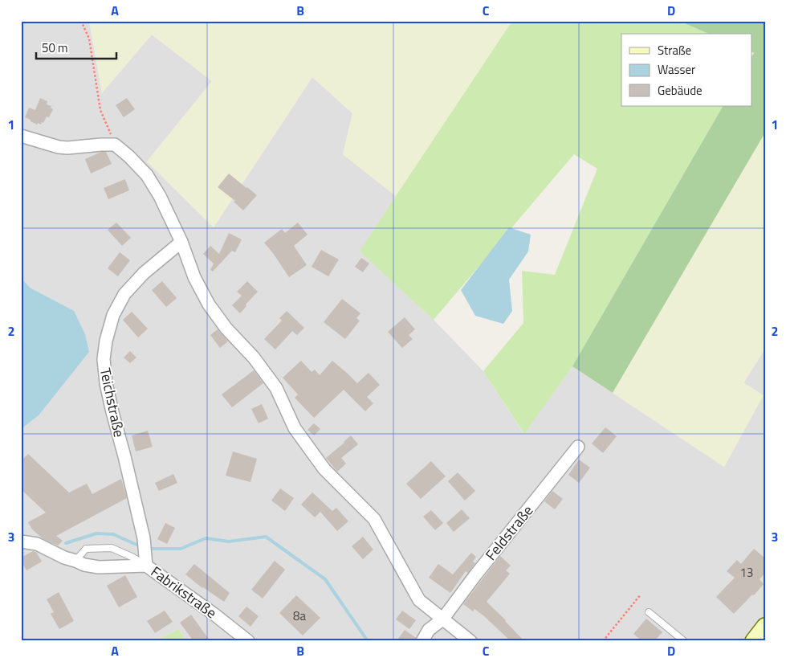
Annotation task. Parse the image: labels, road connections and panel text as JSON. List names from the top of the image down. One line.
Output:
{"streets":{"street":["Teichstraße","Feldstraße","Fabrikstraße"]},"crossings":[["Teichstraße","Fabrikstraße"]],"house_numbers":["13","8a"],"legend":["Straße","Wasser","Gebäude"],"scale_bar":"50 m","grid":{"columns":["A","B","C","D"],"rows":["1","2","3"]}}
